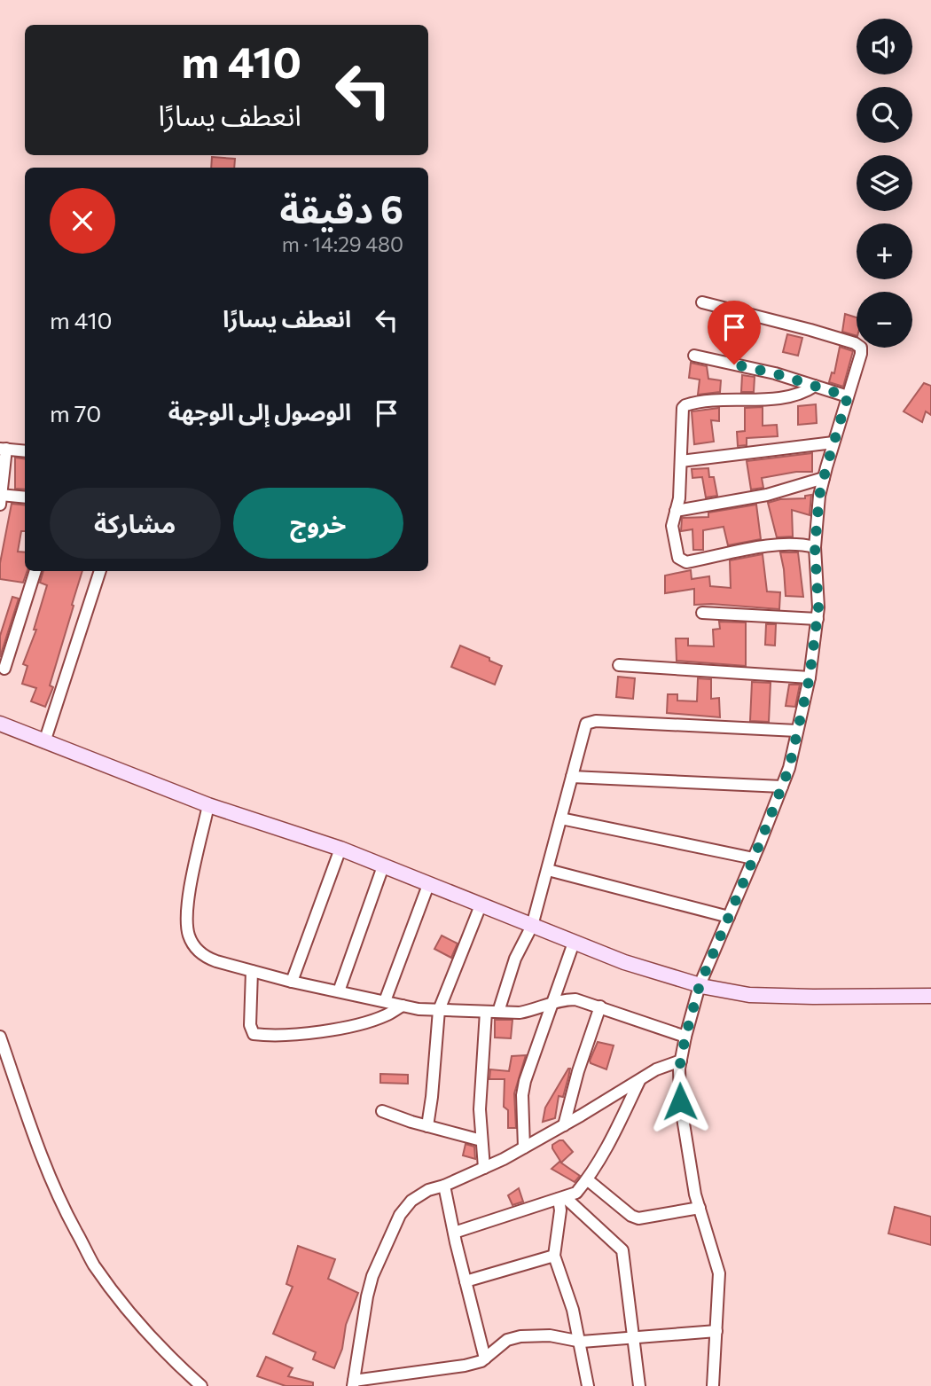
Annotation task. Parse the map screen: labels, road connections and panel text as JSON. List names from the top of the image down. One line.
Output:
{"page":{"map_buttons":["+","−"],"turn":["410 m","انعطف يسارًا"],"heading":["6 دقيقة","480 m · 14:29"],"list":[{"name":"انعطف يسارًا","value":"410 m"},{"name":"الوصول إلى الوجهة","value":"70 m"}],"buttons":["خروج","مشاركة"]}}
